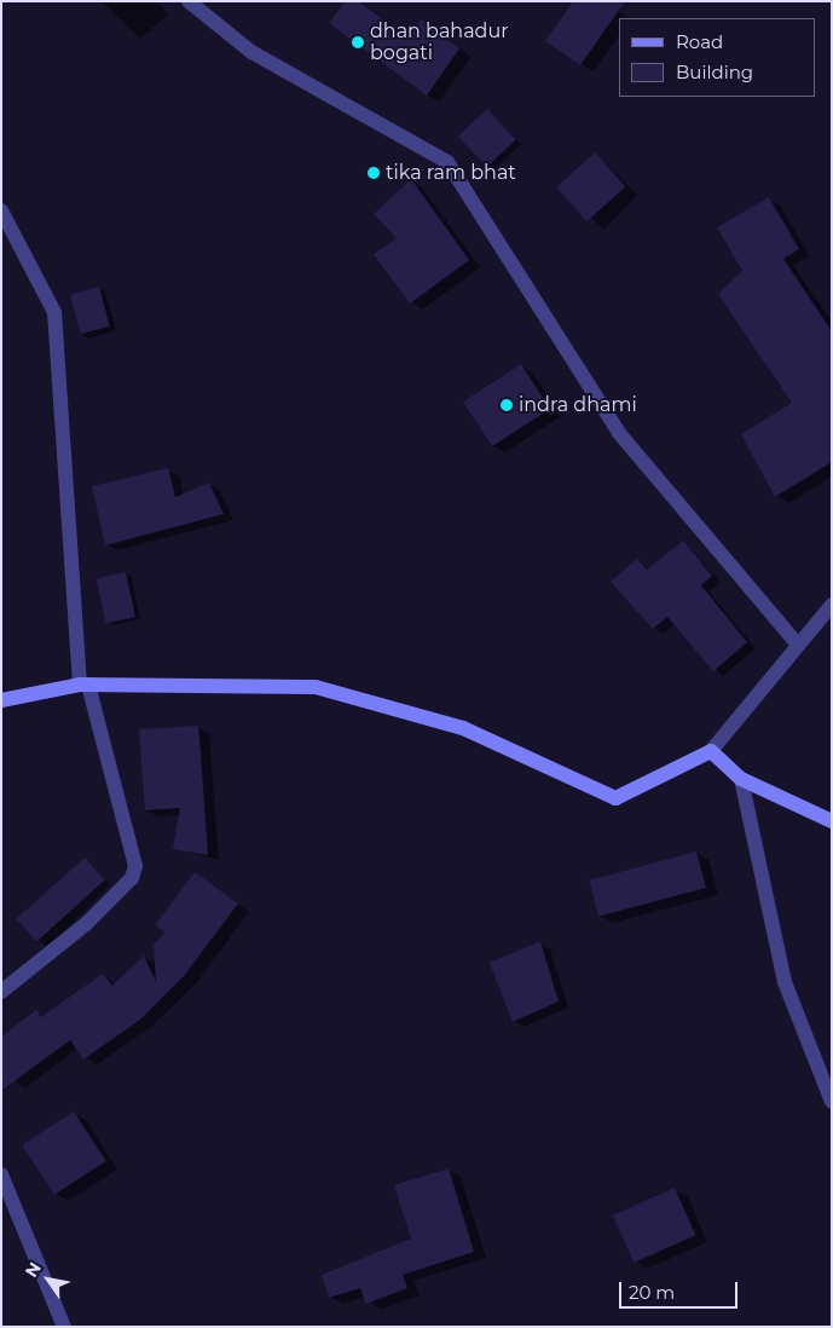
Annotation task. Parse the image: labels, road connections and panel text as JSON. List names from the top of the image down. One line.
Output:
{"places":["dhan bahadur bogati","tika ram bhat","indra dhami"],"legend":["Road","Building"],"scale_bar":"20 m","north":"top left"}
